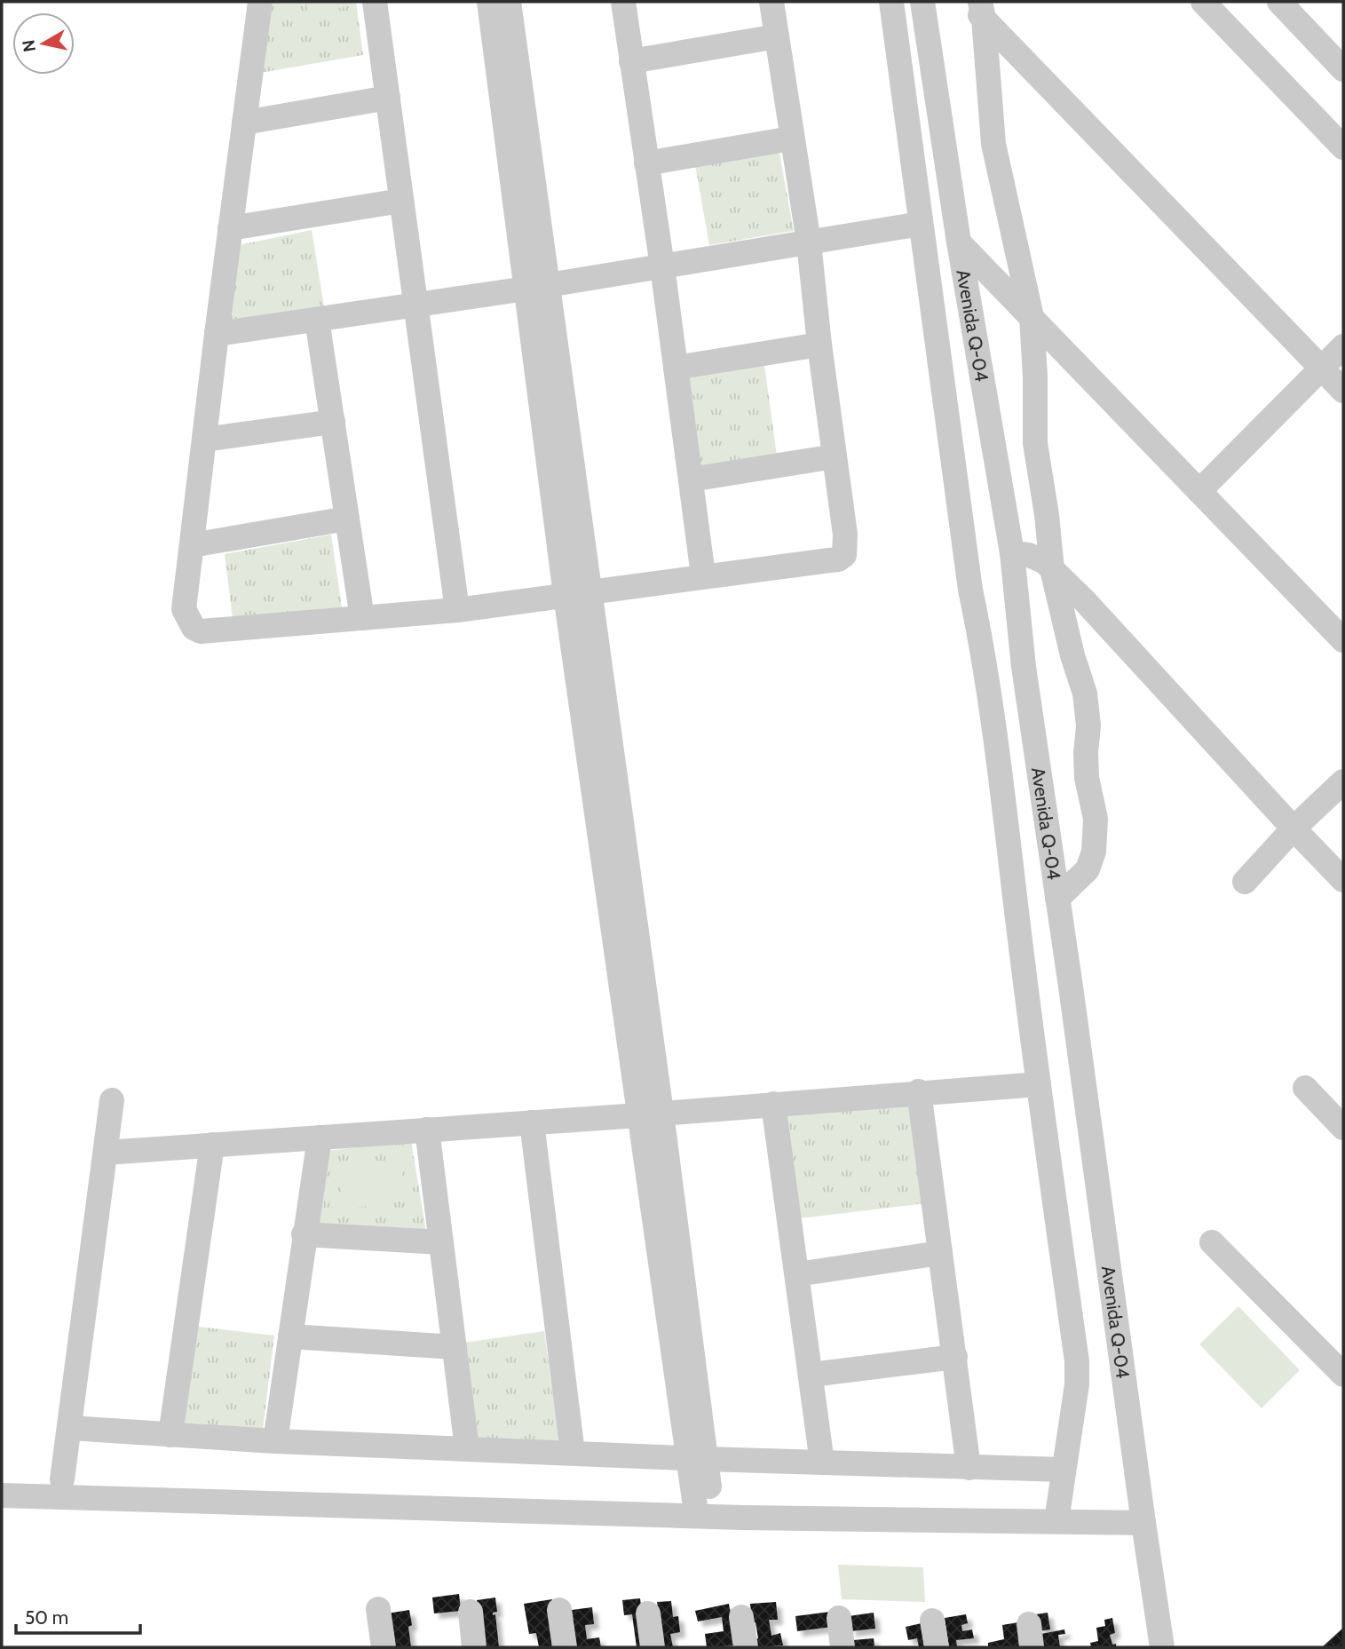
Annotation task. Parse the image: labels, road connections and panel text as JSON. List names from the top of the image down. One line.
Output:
{"streets":{"street":["Avenida Q-04"]},"scale_bar":"50 m","north":"left"}
